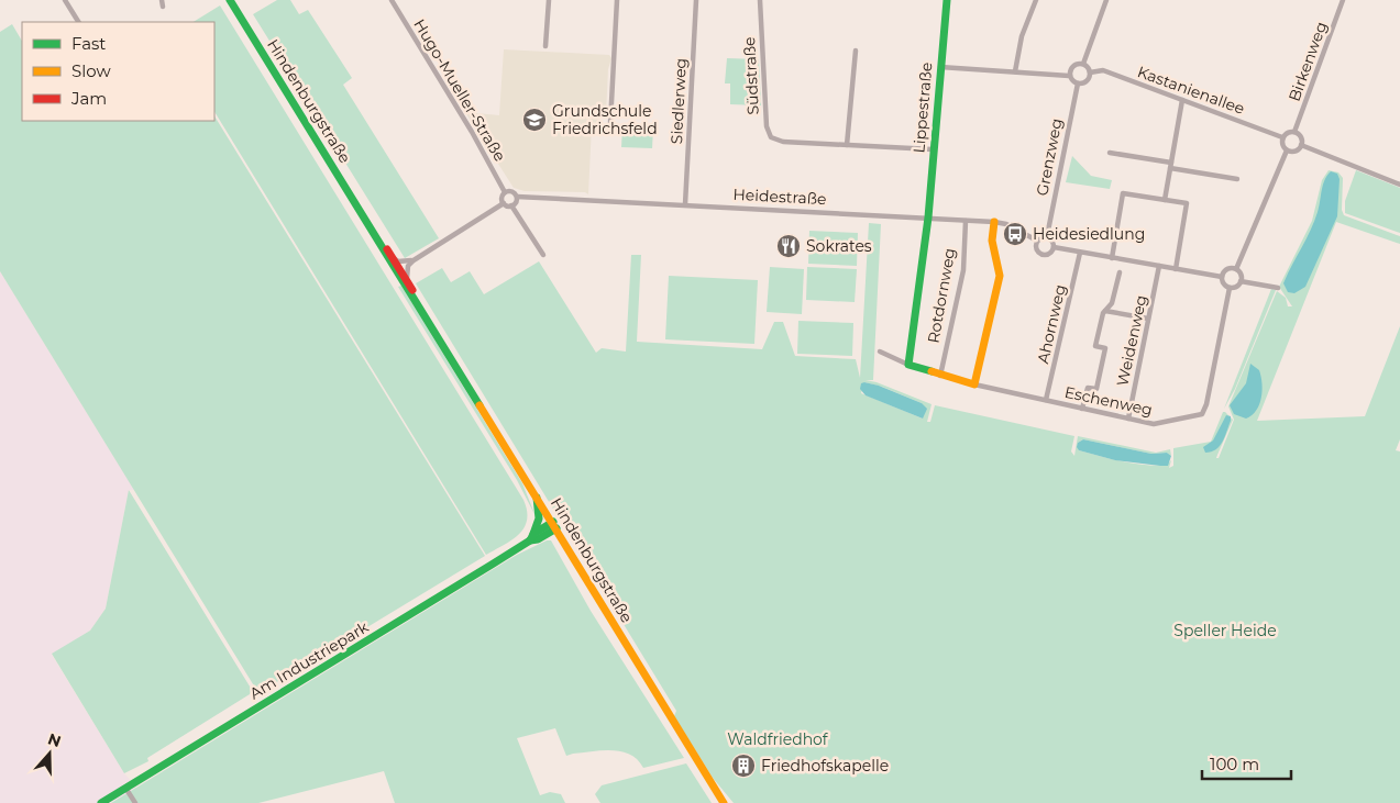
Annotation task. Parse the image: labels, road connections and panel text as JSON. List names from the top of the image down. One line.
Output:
{"streets":{"street":["Birkenweg","Südstraße","Hugo-Mueller-Straße","Kastanienallee","Hindenburgstraße","Siedlerweg","Lippestraße","Grenzweg","Heidestraße","Rotdornweg","Ahornweg","Weidenweg","Eschenweg","Am Industriepark"]},"crossings":[["Birkenweg","Kastanienallee"],["Südstraße","Lippestraße"],["Hugo-Mueller-Straße","Heidestraße"],["Kastanienallee","Grenzweg"],["Hindenburgstraße","Am Industriepark"],["Siedlerweg","Heidestraße"],["Lippestraße","Heidestraße"],["Lippestraße","Rotdornweg"],["Grenzweg","Heidestraße"],["Heidestraße","Rotdornweg"],["Heidestraße","Ahornweg"],["Heidestraße","Weidenweg"],["Heidestraße","Eschenweg"],["Ahornweg","Eschenweg"],["Weidenweg","Eschenweg"]],"parks":["Speller Heide","Waldfriedhof"],"places":{"school or university":["Grundschule Friedrichsfeld"],"bus stop":["Heidesiedlung"],"restaurant":["Sokrates"],"building":["Friedhofskapelle"]},"legend":["Fast","Slow","Jam"],"scale_bar":"100 m","north":"top"}
